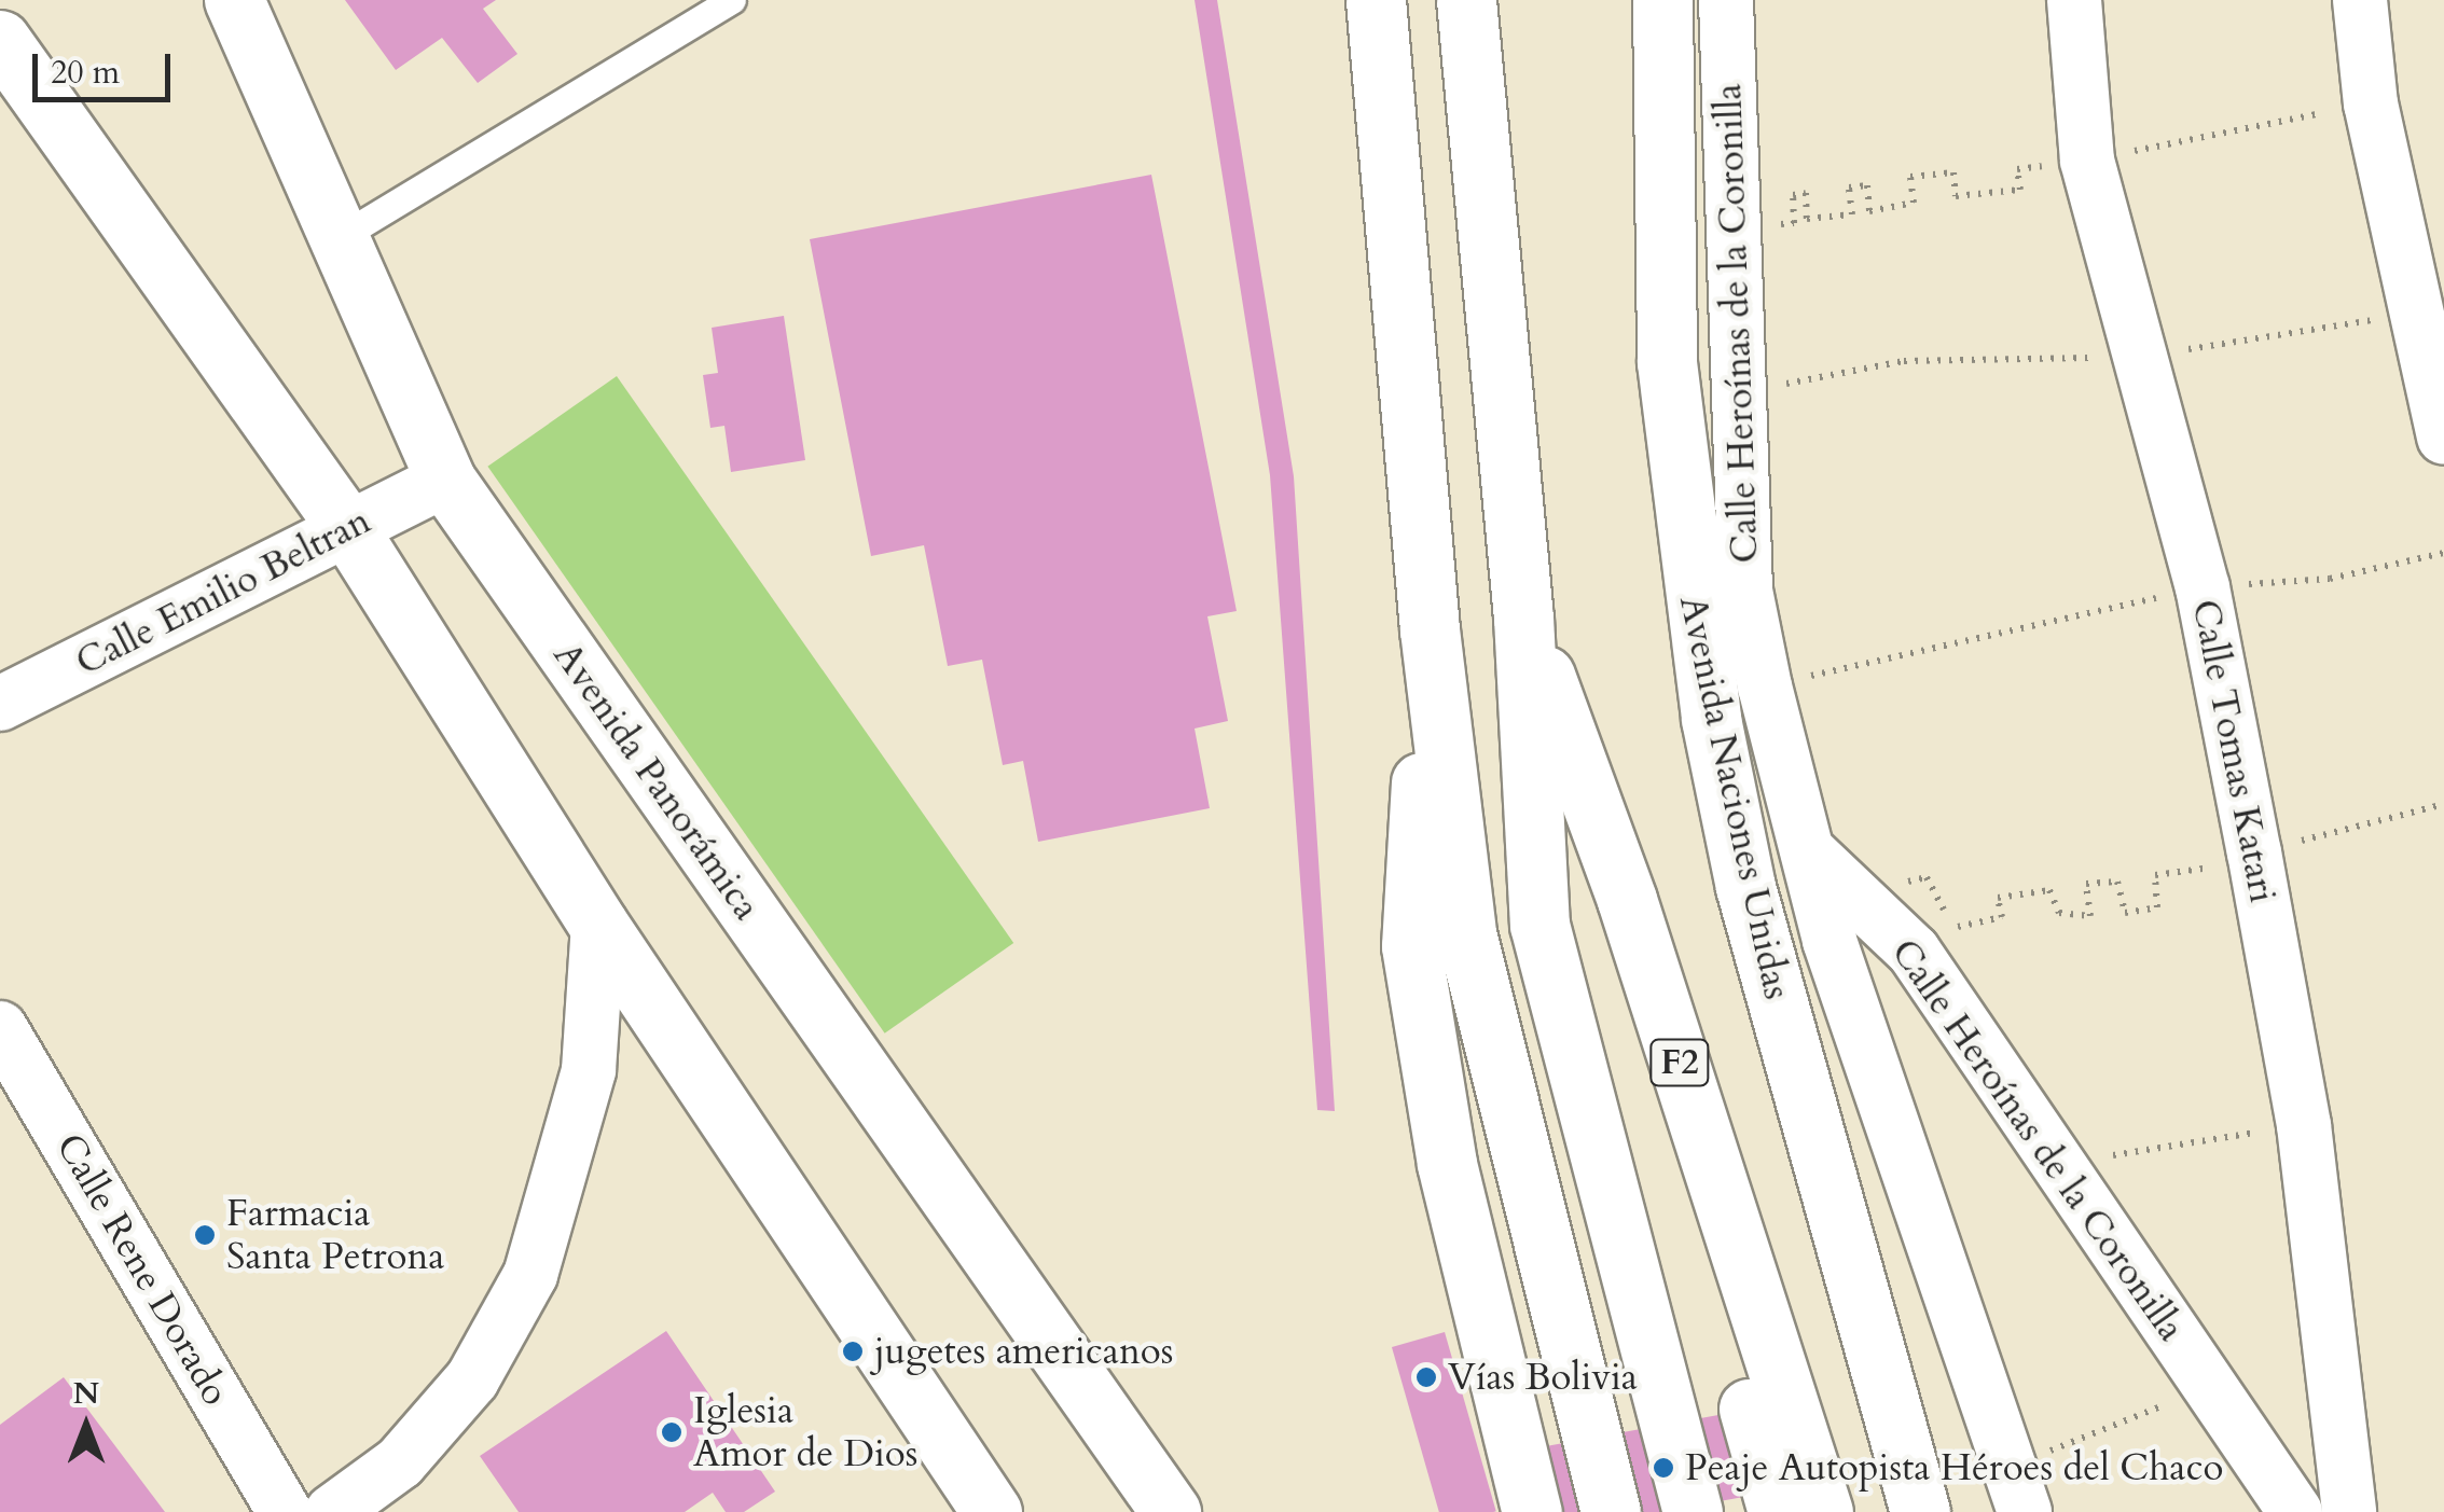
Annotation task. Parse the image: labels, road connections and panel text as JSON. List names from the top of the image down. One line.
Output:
{"streets":{"main road":["Avenida Panorámica","Avenida Naciones Unidas","F2"],"street":["Calle Heroínas de la Coronilla","Calle Emilio Beltran","Calle Tomas Katari","Calle Rene Dorado"]},"crossings":[["Calle Emilio Beltran","Avenida Panorámica"]],"places":["Farmacia Santa Petrona","jugetes americanos","Vías Bolivia","Iglesia Amor de Dios","Peaje Autopista Héroes del Chaco"],"scale_bar":"20 m","north":"top"}
